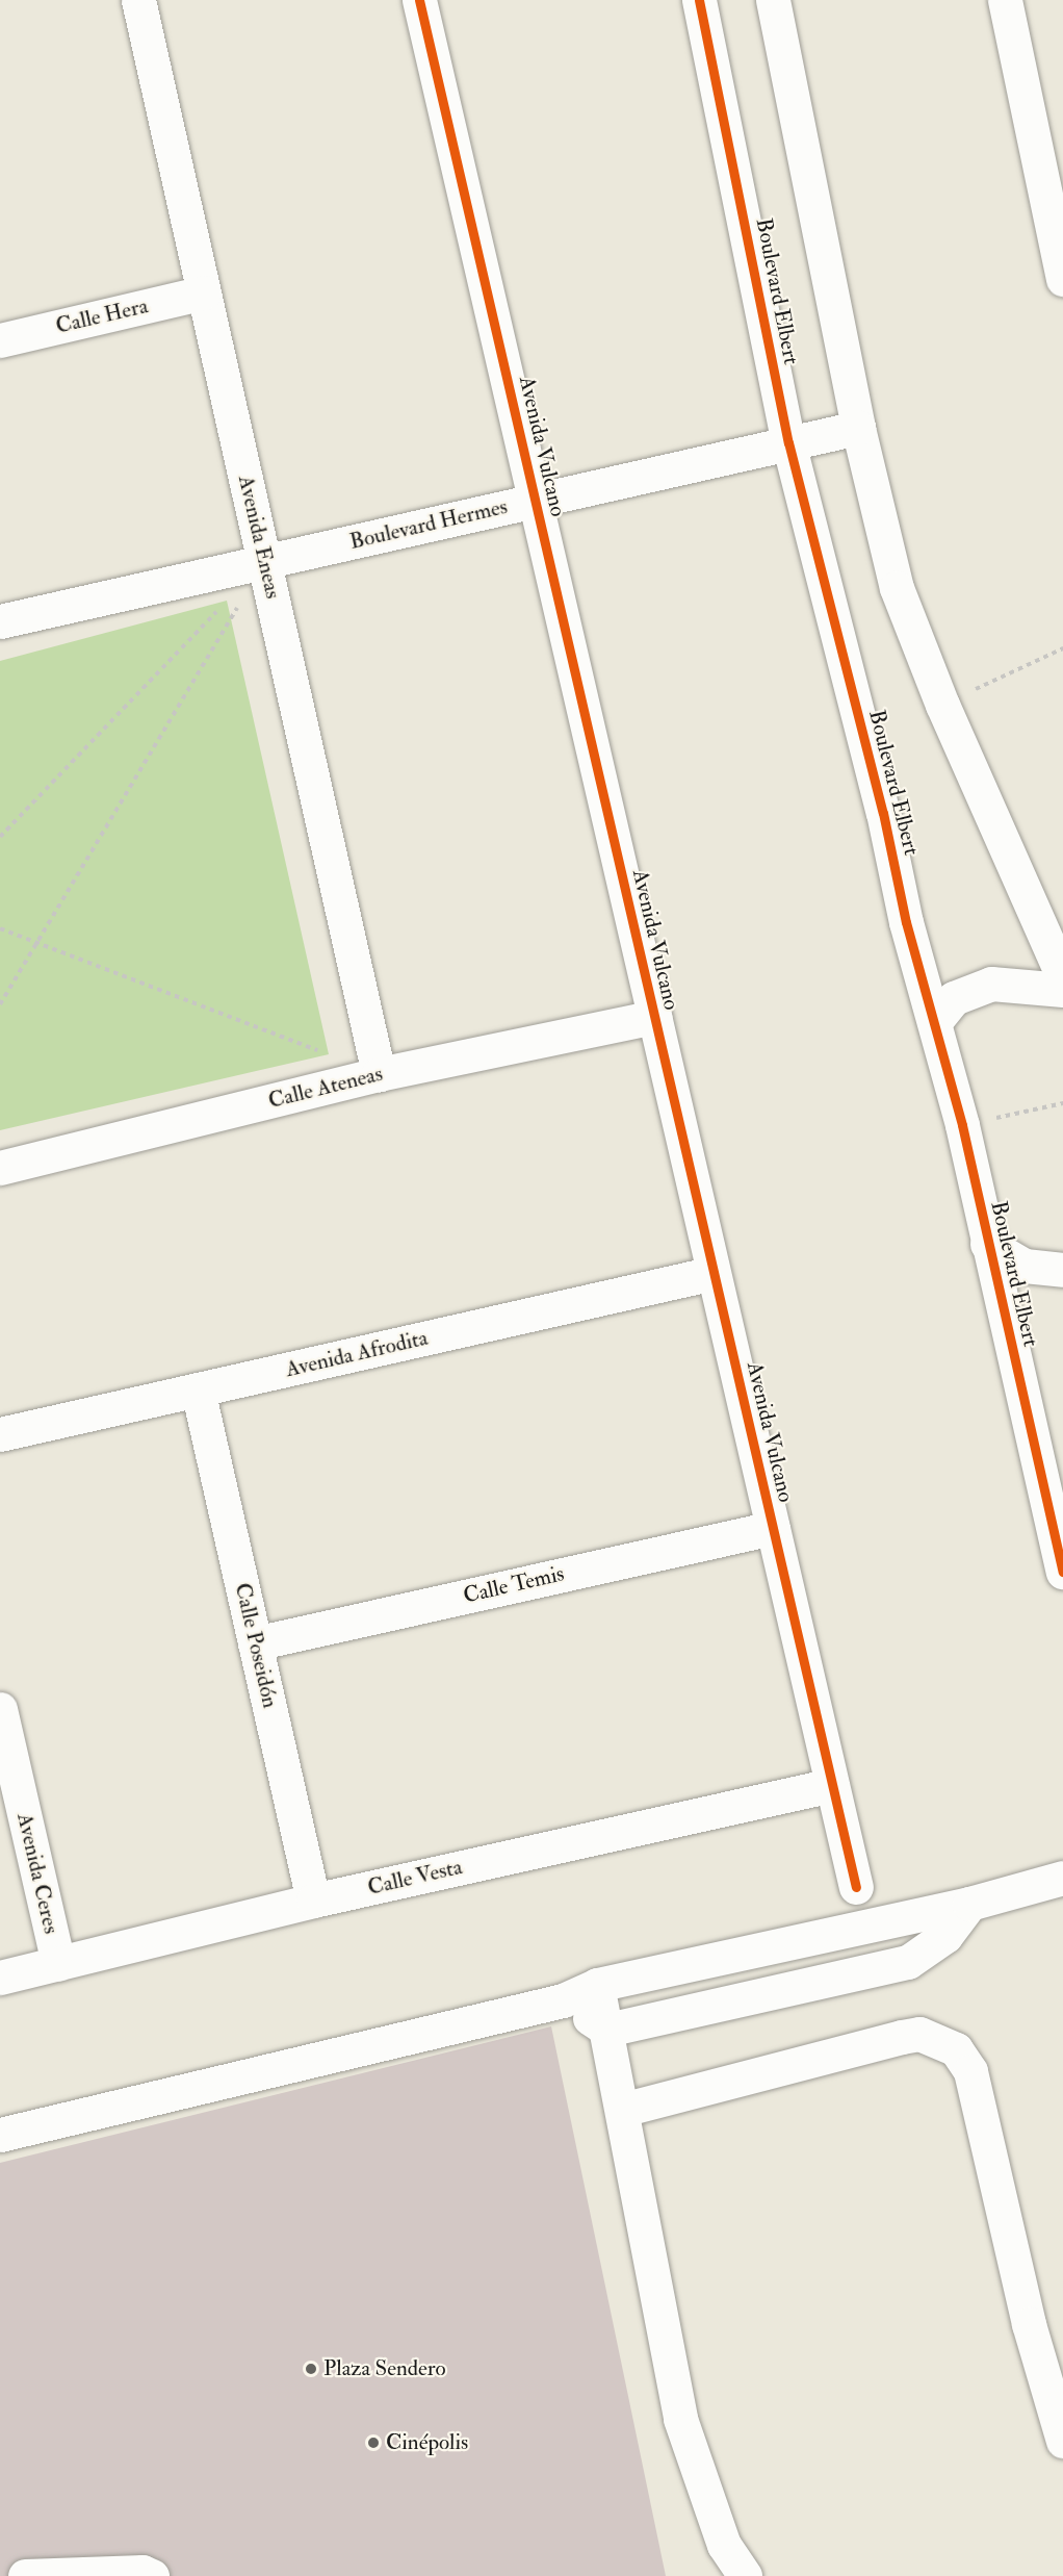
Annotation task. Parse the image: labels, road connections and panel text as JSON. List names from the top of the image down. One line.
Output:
{"streets":{"street":["Boulevard Elbert","Calle Hera","Avenida Vulcano","Boulevard Hermes","Avenida Eneas","Calle Ateneas","Avenida Afrodita","Calle Temis","Calle Poseidón","Avenida Ceres","Calle Vesta"]},"crossings":[["Boulevard Elbert","Boulevard Hermes"],["Calle Hera","Avenida Eneas"],["Avenida Vulcano","Boulevard Hermes"],["Avenida Vulcano","Calle Ateneas"],["Avenida Vulcano","Avenida Afrodita"],["Avenida Vulcano","Calle Temis"],["Avenida Vulcano","Calle Vesta"],["Boulevard Hermes","Avenida Eneas"],["Avenida Eneas","Calle Ateneas"],["Avenida Afrodita","Calle Poseidón"],["Calle Temis","Calle Poseidón"],["Calle Poseidón","Calle Vesta"],["Avenida Ceres","Calle Vesta"]],"places":["Plaza Sendero","Cinépolis"]}
